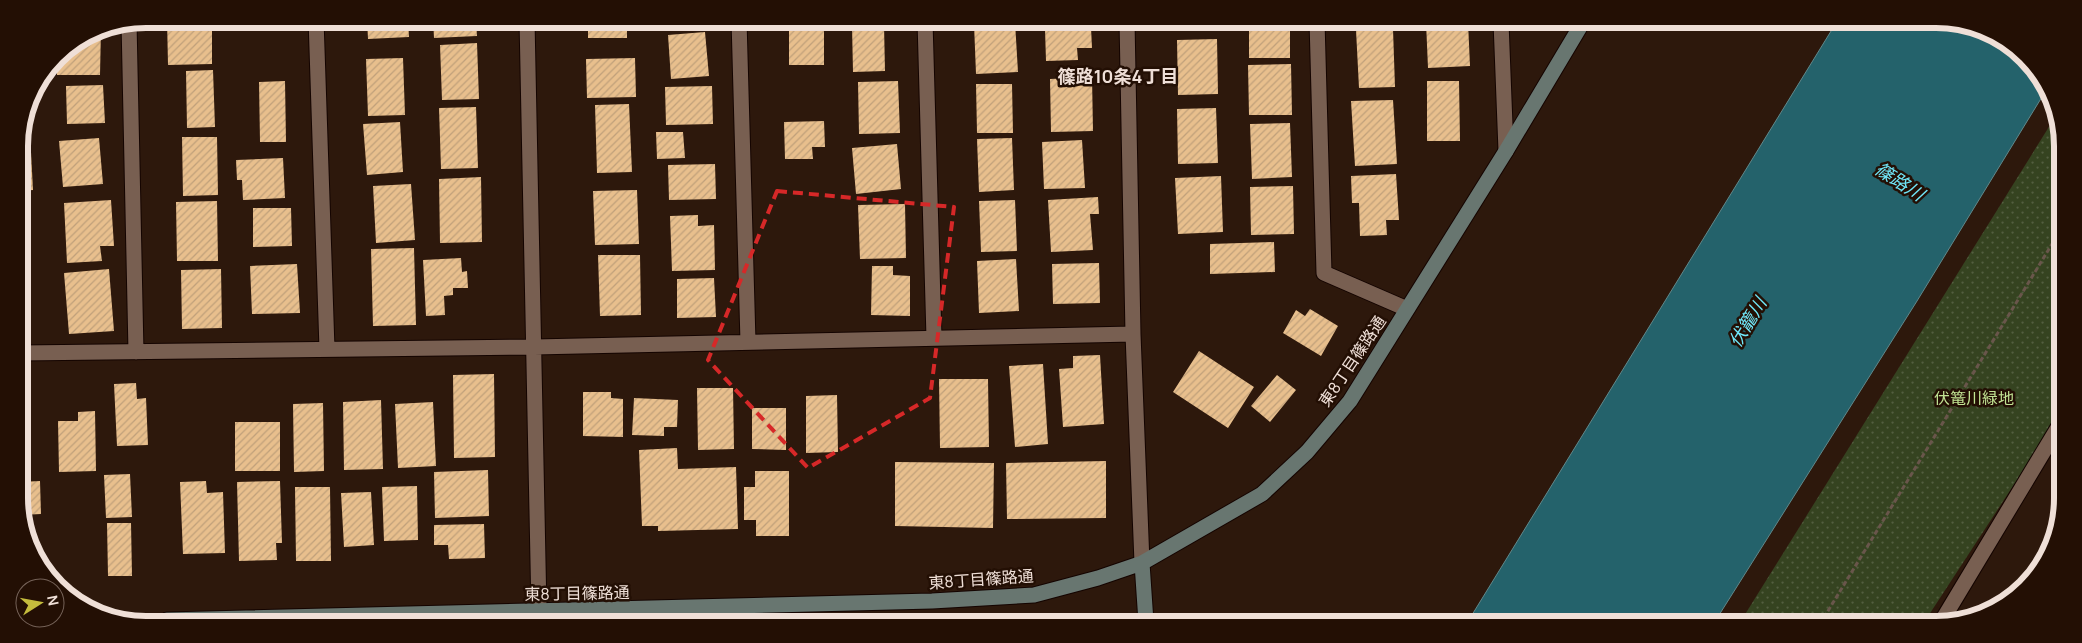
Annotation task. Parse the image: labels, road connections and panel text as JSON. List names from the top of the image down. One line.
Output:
{"streets":{"main road":["東8丁目篠路通"]},"districts":["篠路10条4丁目"],"water":["篠路川","伏籠川"],"parks":["伏篭川緑地"],"north":"right"}
